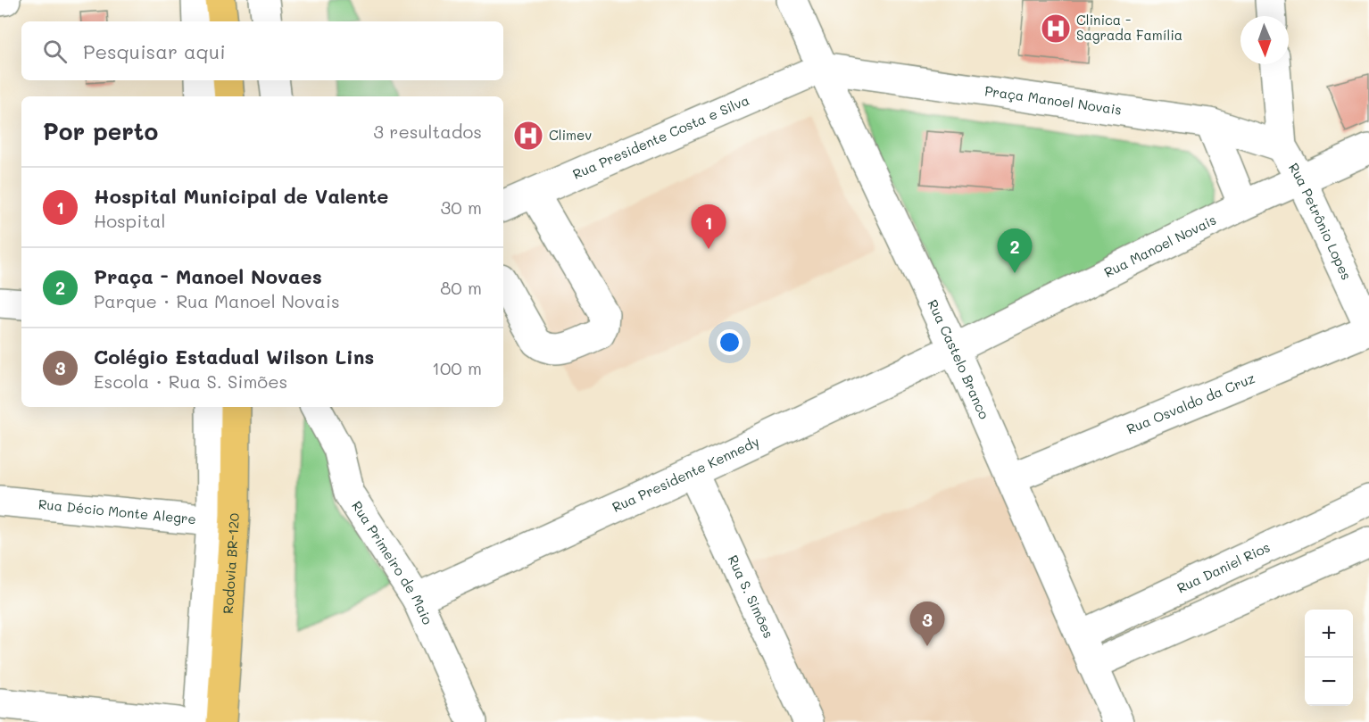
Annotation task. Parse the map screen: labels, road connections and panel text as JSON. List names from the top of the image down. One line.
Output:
{"streets":{"main road":["Rodovia BR-120"],"street":["Praça Manoel Novais","Rua Presidente Costa e Silva","Rua Petrônio Lopes","Rua Manoel Novais","Rua Castelo Branco","Rua Osvaldo da Cruz","Rua Presidente Kennedy","Rua Décio Monte Alegre","Rua Primeiro de Maio","Rua Daniel Rios","Rua S. Simões"]},"crossings":[["Praça Manoel Novais","Rua Presidente Costa e Silva"],["Praça Manoel Novais","Rua Petrônio Lopes"],["Praça Manoel Novais","Rua Castelo Branco"],["Rua Presidente Costa e Silva","Rua Castelo Branco"],["Rua Petrônio Lopes","Rua Manoel Novais"],["Rua Petrônio Lopes","Rua Osvaldo da Cruz"],["Rua Manoel Novais","Rua Castelo Branco"],["Rua Manoel Novais","Rua Presidente Kennedy"],["Rua Castelo Branco","Rua Osvaldo da Cruz"],["Rua Castelo Branco","Rua Presidente Kennedy"],["Rua Castelo Branco","Rua Daniel Rios"],["Rua Presidente Kennedy","Rua Primeiro de Maio"],["Rua Presidente Kennedy","Rua S. Simões"],["Rua Décio Monte Alegre","Rodovia BR-120"]],"places":{"hospital":["Clinica - Sagrada Família","Climev"]},"north":"bottom","page":{"search":"Pesquisar aqui","heading":["Por perto","3 resultados"],"list":[{"mark":"1","name":"Hospital Municipal de Valente","note":"Hospital","value":"30 m"},{"mark":"2","name":"Praça - Manoel Novaes","note":"Parque · Rua Manoel Novais","value":"80 m"},{"mark":"3","name":"Colégio Estadual Wilson Lins","note":"Escola · Rua S. Simões","value":"100 m"}],"pins":["1","2","3"],"map_buttons":["+","−"]}}
